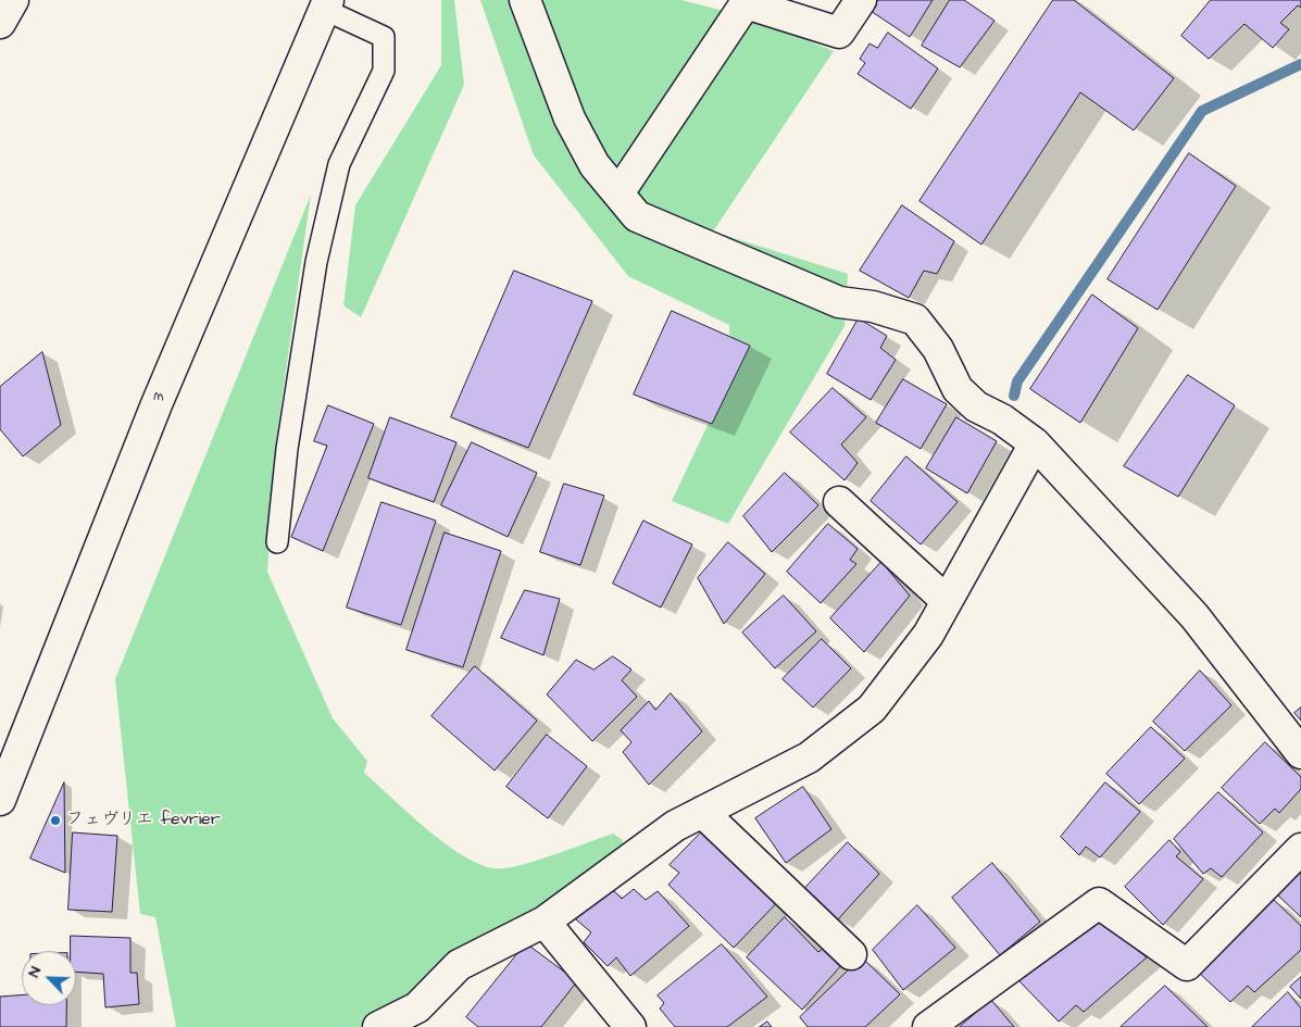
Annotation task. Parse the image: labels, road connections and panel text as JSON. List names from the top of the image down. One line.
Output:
{"streets":{"street":["3"]},"places":["フェヴリエ fevrier"],"north":"top left"}
